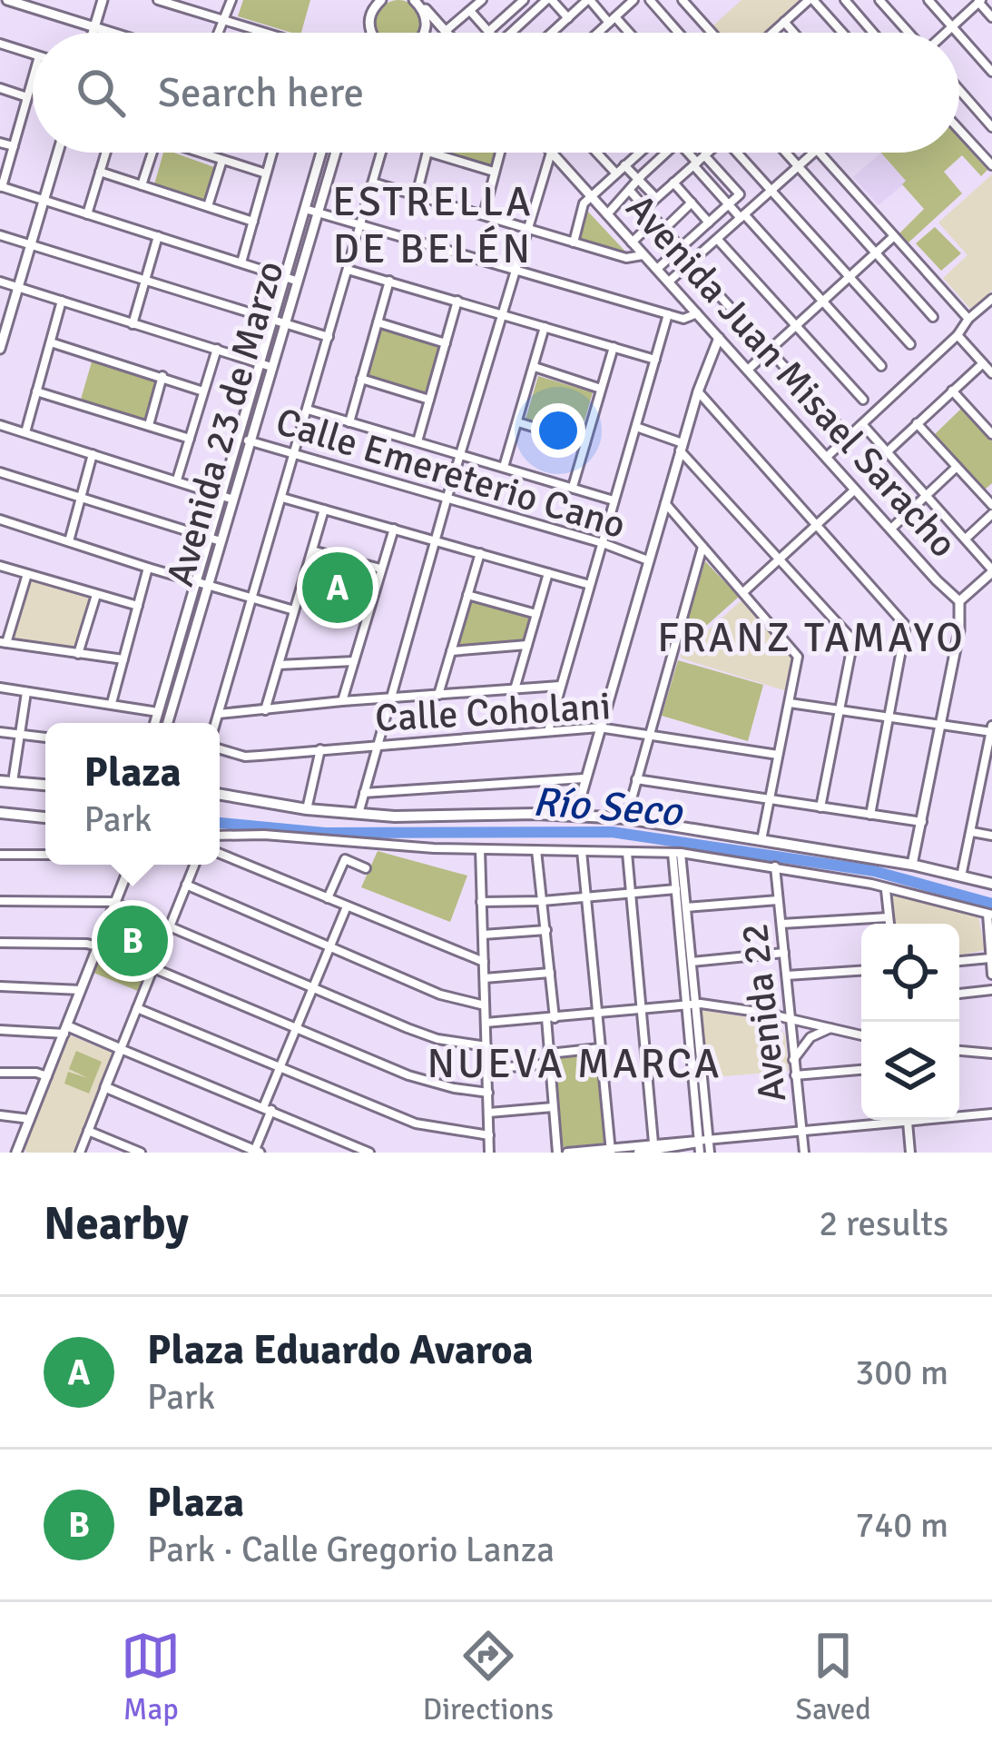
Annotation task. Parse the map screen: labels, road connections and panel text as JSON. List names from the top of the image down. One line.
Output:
{"streets":{"street":["Avenida Juan Misael Saracho","Avenida 23 de Marzo","Calle Emereterio Cano","Calle Coholani","Avenida 22"]},"crossings":[["Avenida 23 de Marzo","Calle Emereterio Cano"]],"districts":["ESTRELLA DE BELÉN","FRANZ TAMAYO","NUEVA MARCA"],"water":["Río Seco"],"page":{"search":"Search here","pins":["A","B"],"popup":["Plaza","Park"],"heading":["Nearby","2 results"],"list":[{"mark":"A","name":"Plaza Eduardo Avaroa","note":"Park","value":"300 m"},{"mark":"B","name":"Plaza","note":"Park · Calle Gregorio Lanza","value":"740 m"}],"nav":["Map","Directions","Saved"]}}
